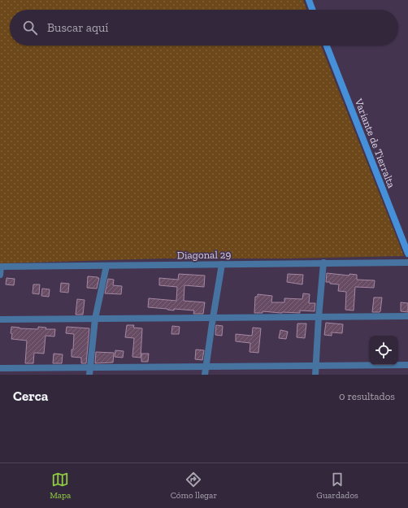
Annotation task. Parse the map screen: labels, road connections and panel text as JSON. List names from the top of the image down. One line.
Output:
{"streets":{"main road":["Variante de Tierralta"],"street":["Diagonal 29"]},"page":{"search":"Buscar aquí","heading":["Cerca","0 resultados"],"nav":["Mapa","Cómo llegar","Guardados"]}}
